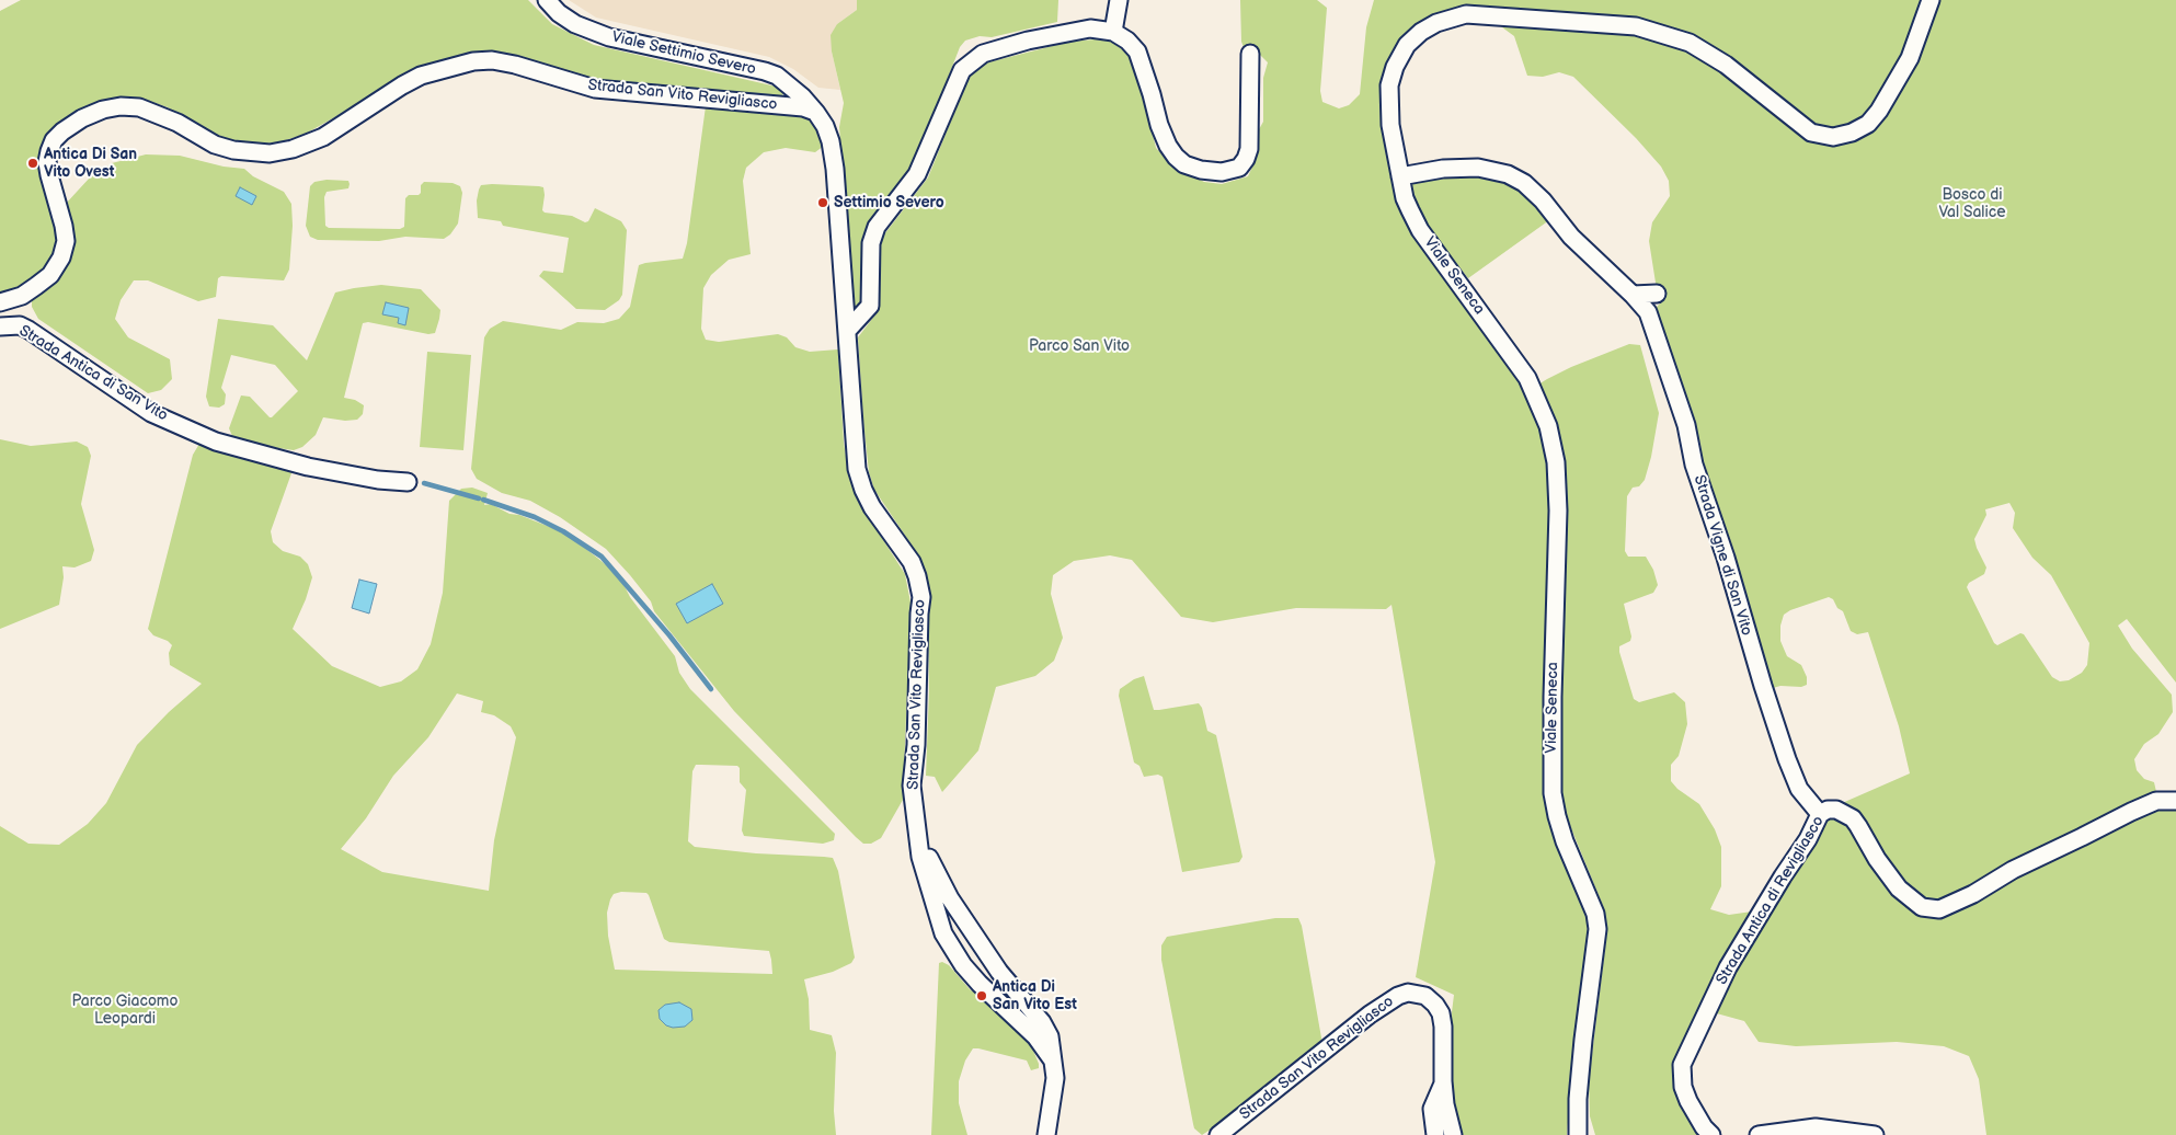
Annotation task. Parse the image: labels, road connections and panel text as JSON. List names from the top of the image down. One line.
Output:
{"streets":{"street":["Viale Settimio Severo","Strada San Vito Revigliasco","Viale Seneca","Strada Antica di San Vito","Strada Vigne di San Vito","Strada Antica di Revigliasco"]},"crossings":[["Viale Settimio Severo","Strada San Vito Revigliasco"],["Viale Seneca","Strada Vigne di San Vito"],["Strada Vigne di San Vito","Strada Antica di Revigliasco"]],"parks":["Bosco di Val Salice","Parco San Vito","Parco Giacomo Leopardi"],"places":["Antica Di San Vito Ovest","Settimio Severo","Antica Di San Vito Est"]}
